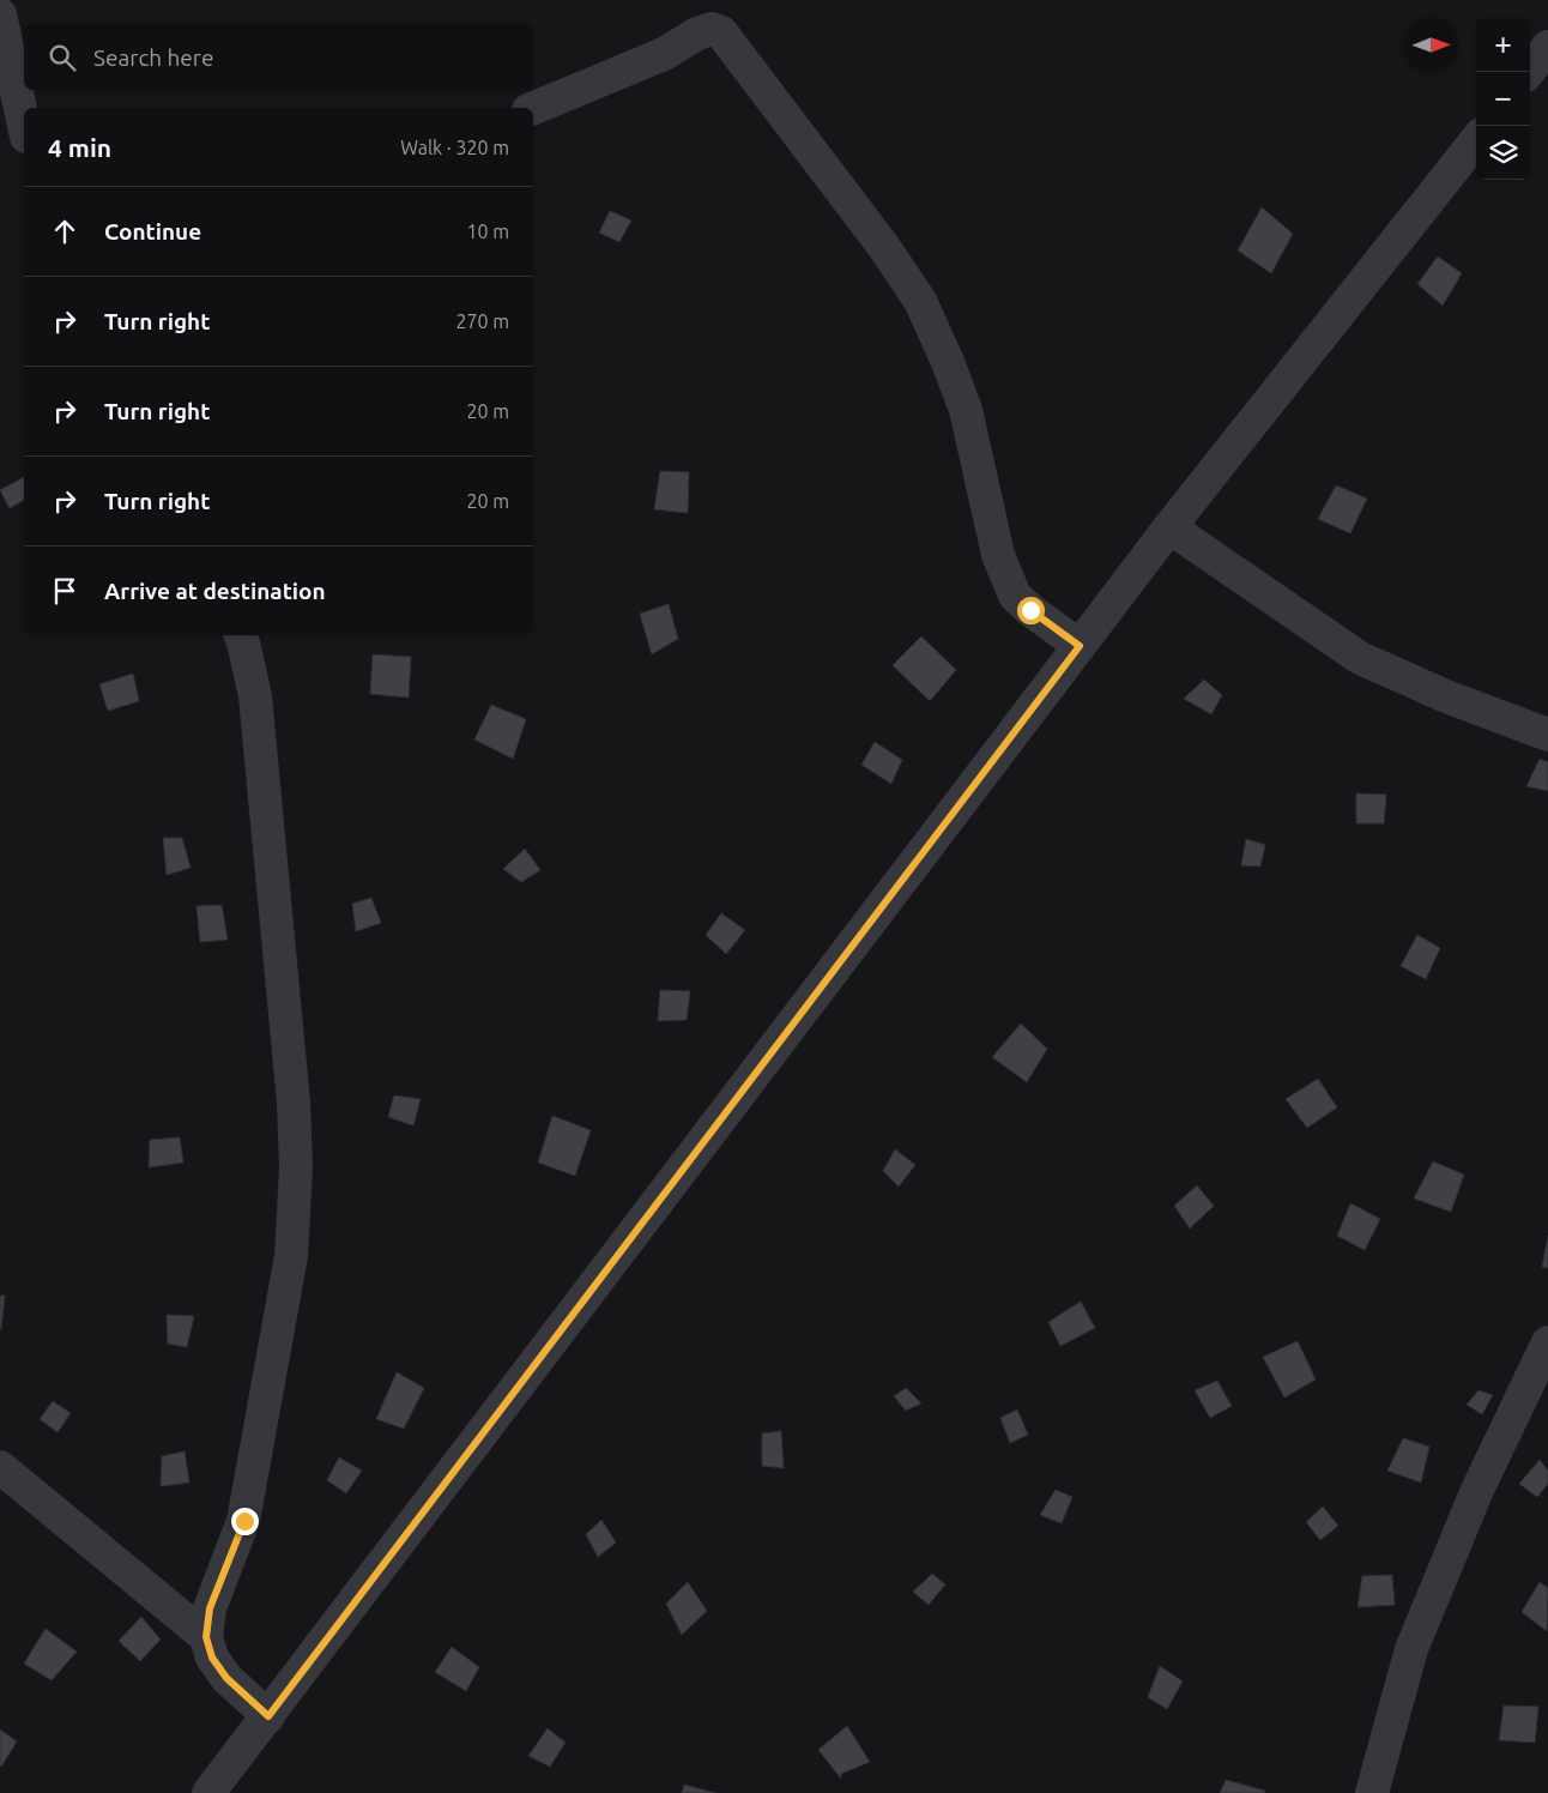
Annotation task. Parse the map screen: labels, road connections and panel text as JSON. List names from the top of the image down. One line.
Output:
{"north":"right","page":{"map_buttons":["+","−"],"search":"Search here","heading":["4 min","Walk · 320 m"],"list":[["Continue","10 m"],["Turn right","270 m"],["Turn right","20 m"],["Turn right","20 m"],"Arrive at destination"]}}
